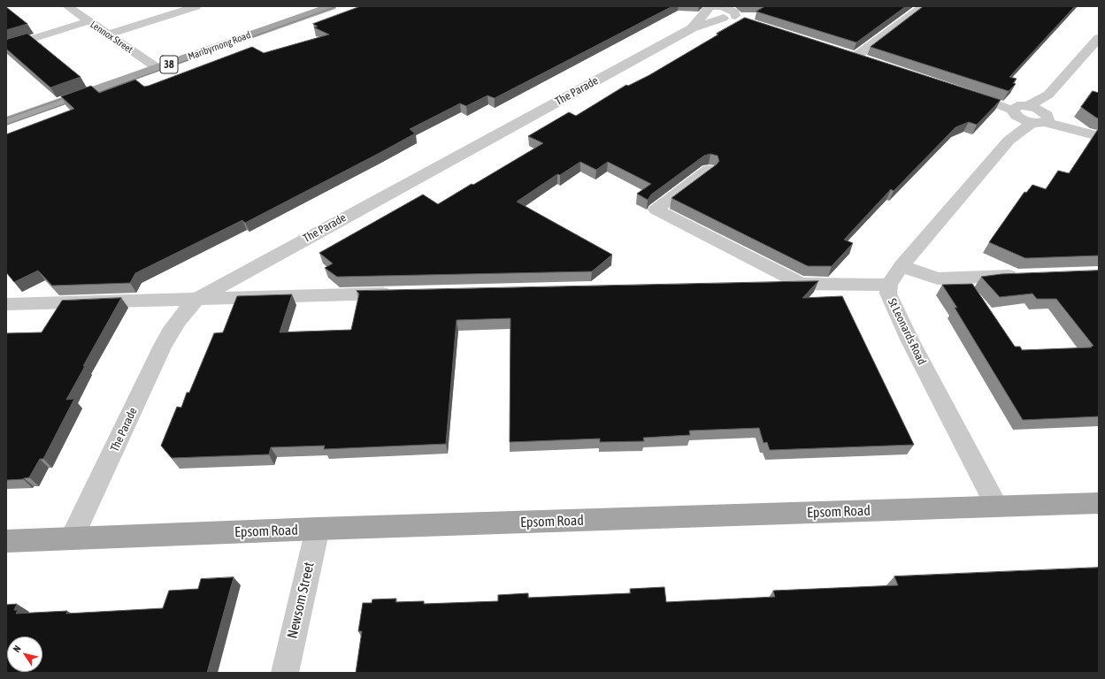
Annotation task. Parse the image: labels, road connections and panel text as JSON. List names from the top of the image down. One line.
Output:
{"streets":{"main road":["Maribyrnong Road","38","Epsom Road"],"street":["Lennox Street","The Parade","St Leonards Road","Newsom Street"]},"crossings":[["Lennox Street","Maribyrnong Road"],["The Parade","Epsom Road"],["St Leonards Road","Epsom Road"],["Epsom Road","Newsom Street"]],"north":"top left"}
